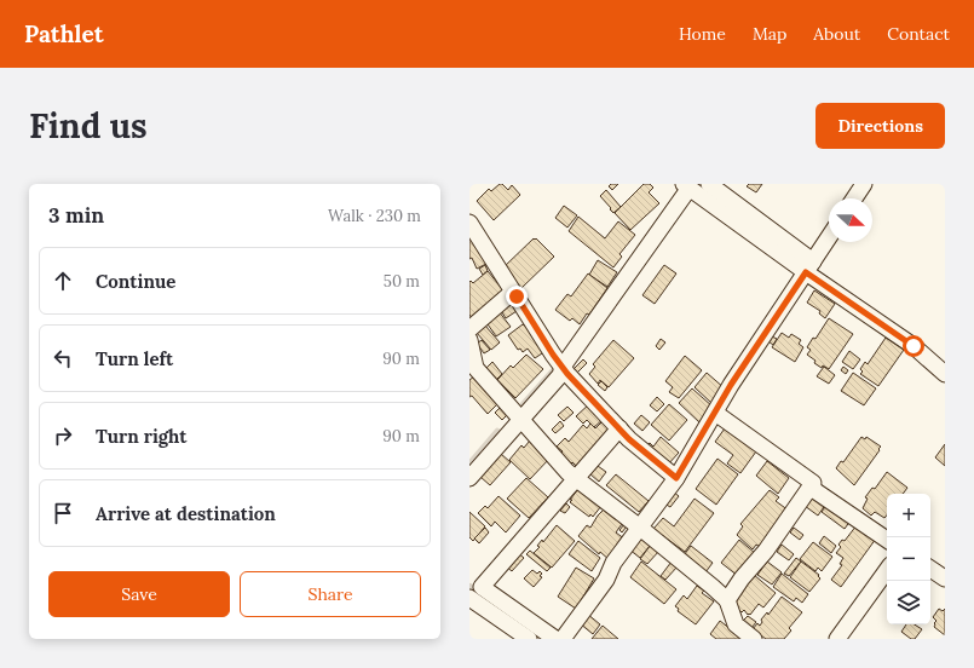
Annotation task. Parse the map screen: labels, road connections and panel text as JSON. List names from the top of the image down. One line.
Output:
{"north":"right","page":{"header":"Pathlet","nav":["Home","Map","About","Contact"],"buttons":["Directions",["Save","Share"]],"title":"Find us","heading":["3 min","Walk · 230 m"],"list":[["Continue","50 m"],["Turn left","90 m"],["Turn right","90 m"],"Arrive at destination"],"map_buttons":["+","−"]}}
